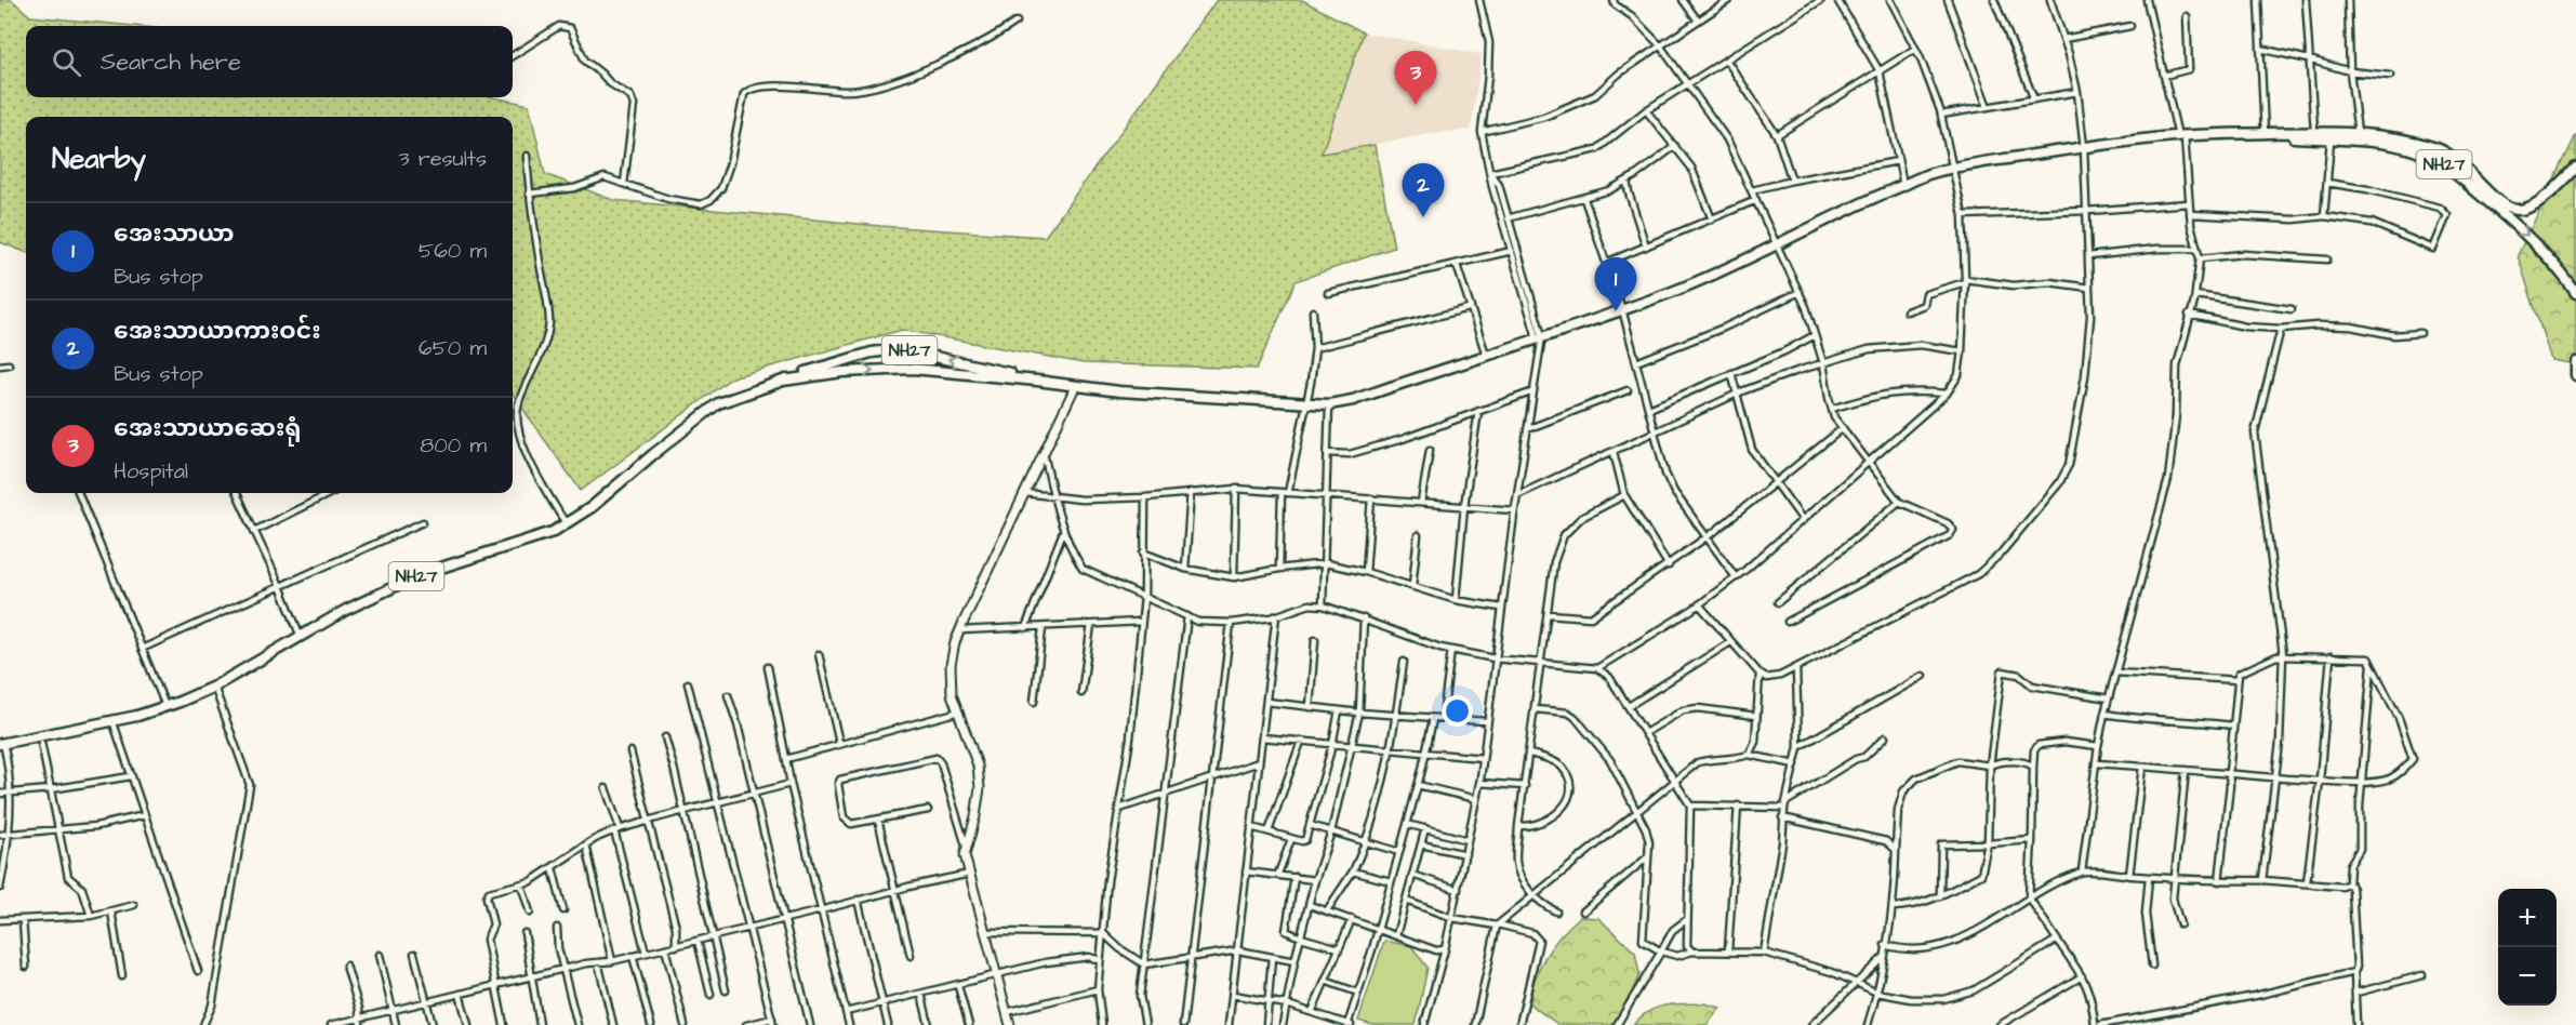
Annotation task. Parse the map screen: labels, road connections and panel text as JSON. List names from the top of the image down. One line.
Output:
{"streets":{"highway":["NH27"]},"page":{"search":"Search here","pins":["3","2","1"],"heading":["Nearby","3 results"],"list":[{"mark":"1","name":"အေးသာယာ","note":"Bus stop","value":"560 m"},{"mark":"2","name":"အေးသာယာကားဝင်း","note":"Bus stop","value":"650 m"},{"mark":"3","name":"အေးသာယာဆေးရုံ","note":"Hospital","value":"800 m"}],"map_buttons":["+","−"]}}
